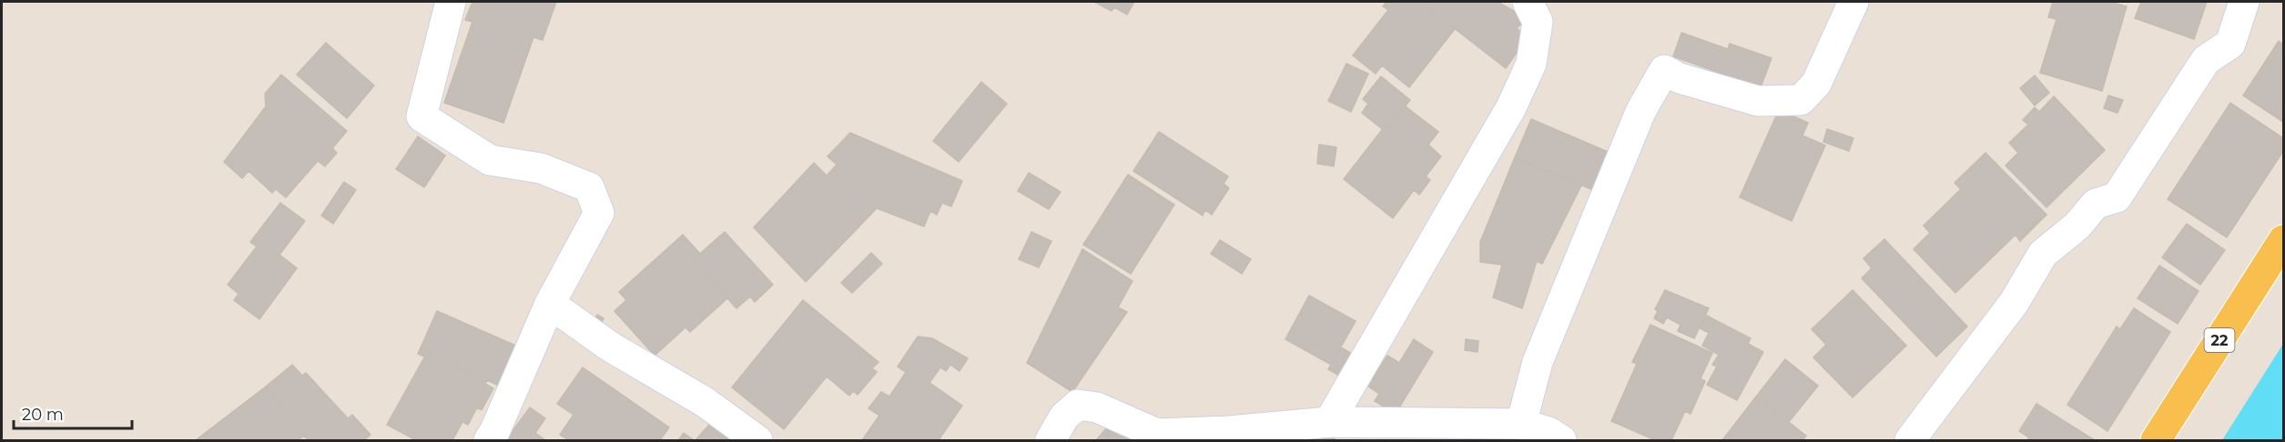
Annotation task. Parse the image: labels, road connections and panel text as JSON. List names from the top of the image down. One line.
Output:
{"streets":{"main road":["22"]},"scale_bar":"20 m"}
